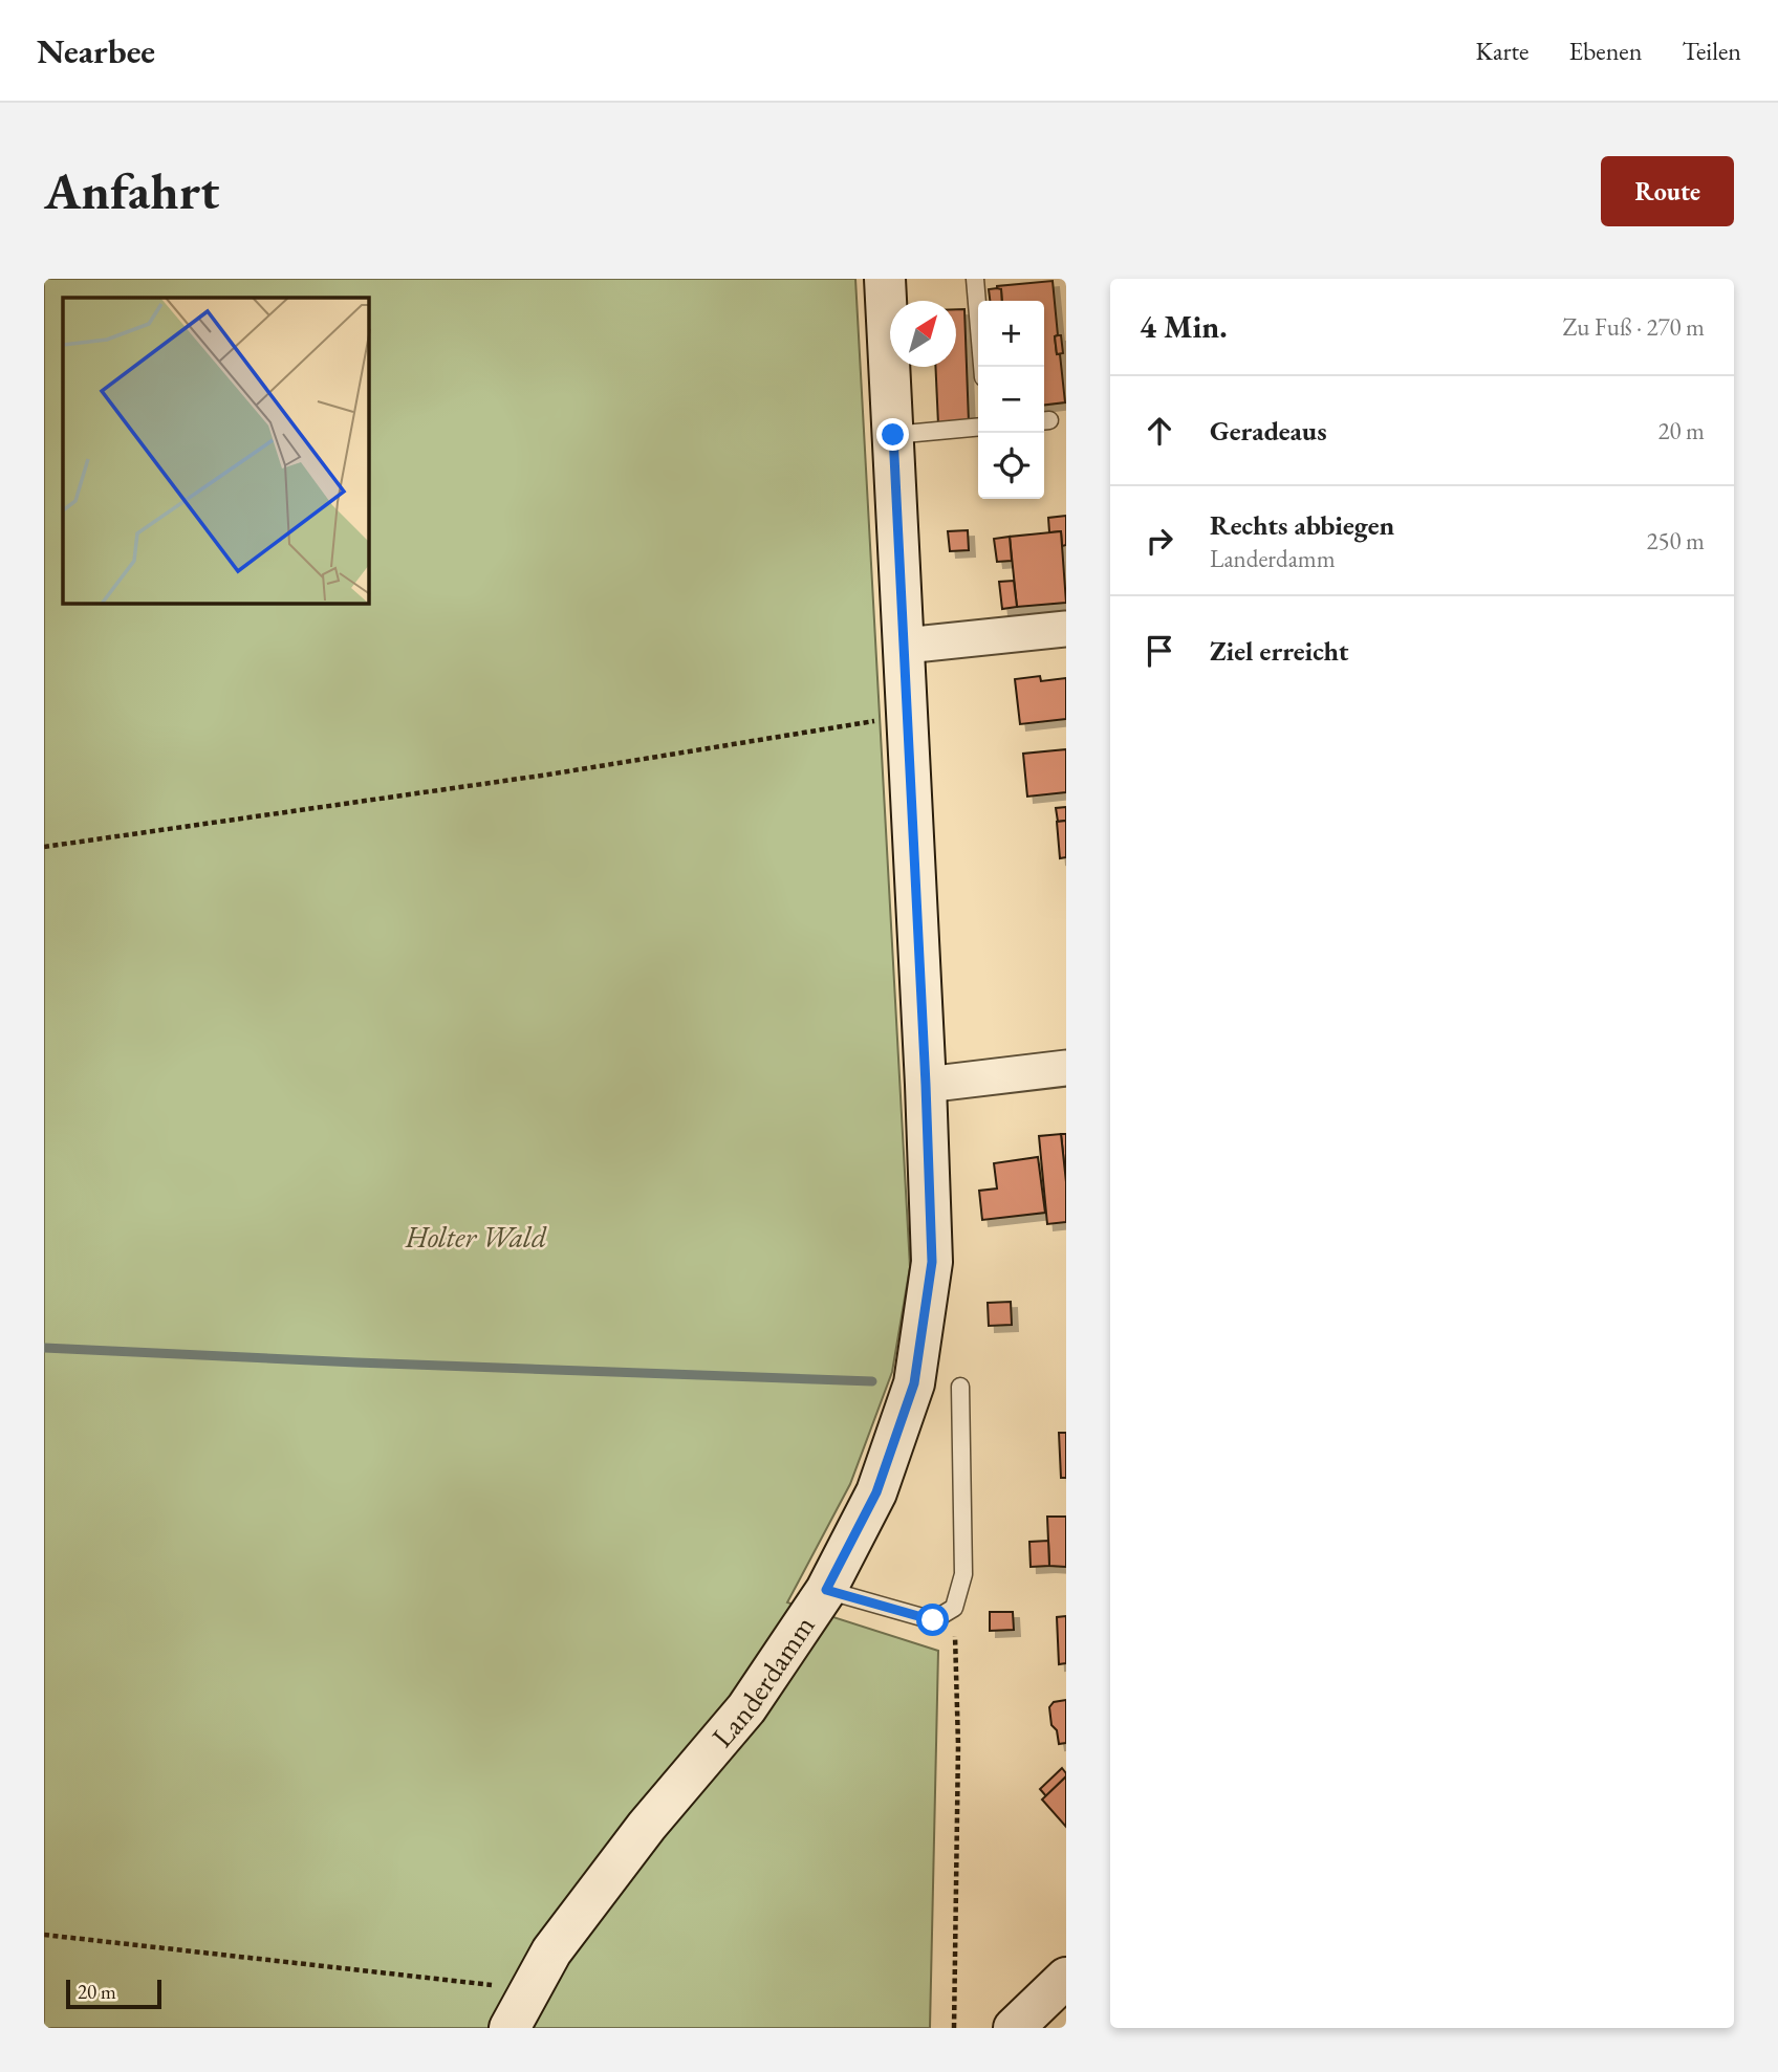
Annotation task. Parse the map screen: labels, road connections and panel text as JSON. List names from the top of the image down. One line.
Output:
{"streets":{"main road":["Landerdamm"]},"parks":["Holter Wald"],"scale_bar":"20 m","north":"top right","page":{"header":"Nearbee","nav":["Karte","Ebenen","Teilen"],"buttons":"Route","title":"Anfahrt","heading":["4 Min.","Zu Fuß · 270 m"],"map_buttons":["+","−"],"list":[["Geradeaus","20 m"],["Rechts abbiegen","Landerdamm","250 m"],"Ziel erreicht"],"scale":"20 m"}}
